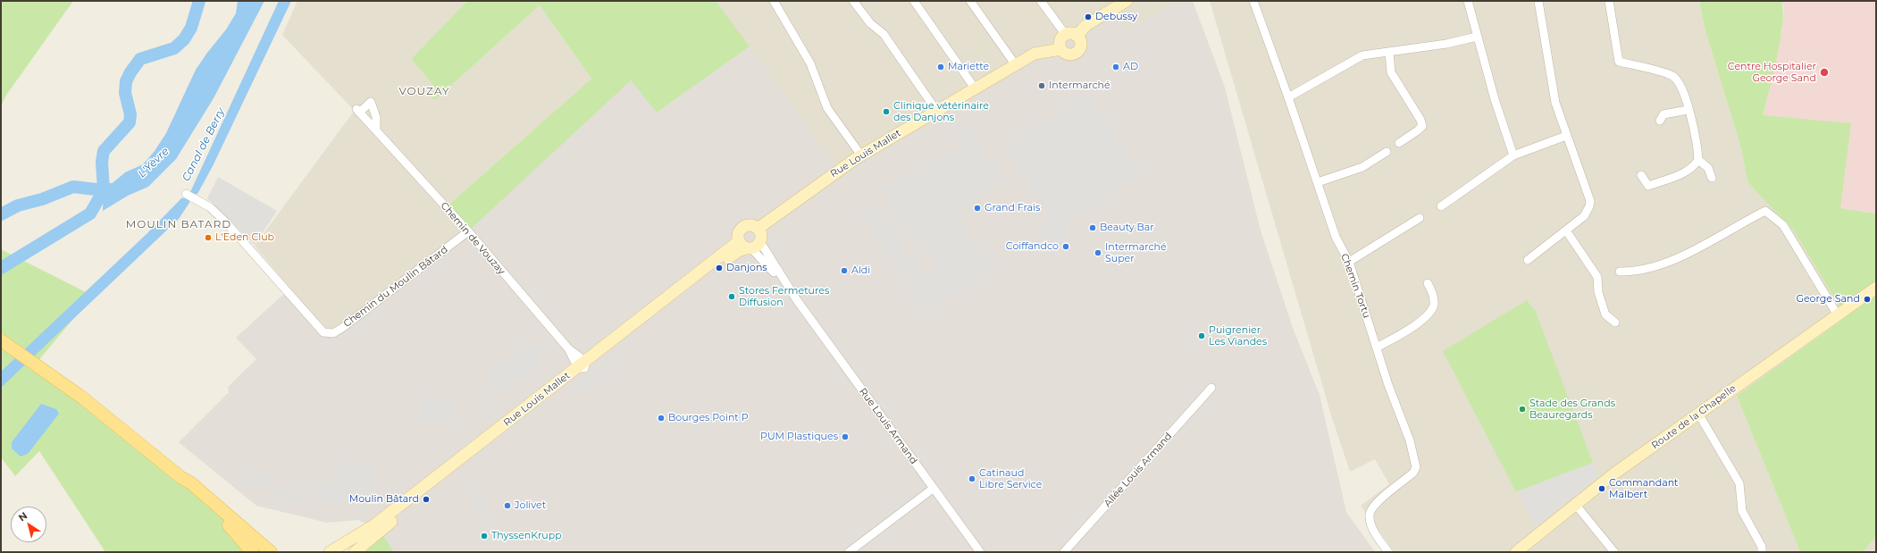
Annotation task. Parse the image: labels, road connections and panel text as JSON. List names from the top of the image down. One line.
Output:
{"streets":{"main road":["Rue Louis Mallet","Route de la Chapelle"],"street":["Chemin de Vouzay","Chemin Tortu","Chemin du Moulin Bâtard","Rue Louis Armand","Allée Louis Armand"]},"crossings":[["Rue Louis Mallet","Chemin de Vouzay"],["Rue Louis Mallet","Rue Louis Armand"],["Chemin de Vouzay","Chemin du Moulin Bâtard"]],"districts":["VOUZAY","MOULIN BATARD"],"water":["Canal de Berry","L'Yèvre"],"places":["Debussy","Mariette","AD","Centre Hospitalier George Sand","Intermarché","Clinique vétérinaire des Danjons","Grand Frais","Beauty Bar","L'Eden Club","Coiffandco","Intermarché Super","Danjons","Aldi","Stores Fermetures Diffusion","George Sand","Puigrenier Les Viandes","Stade des Grands Beauregards","Bourges Point P","PUM Plastiques","Catinaud Libre Service","Commandant Malbert","Moulin Bâtard","Jolivet","ThyssenKrupp"],"north":"top left"}
